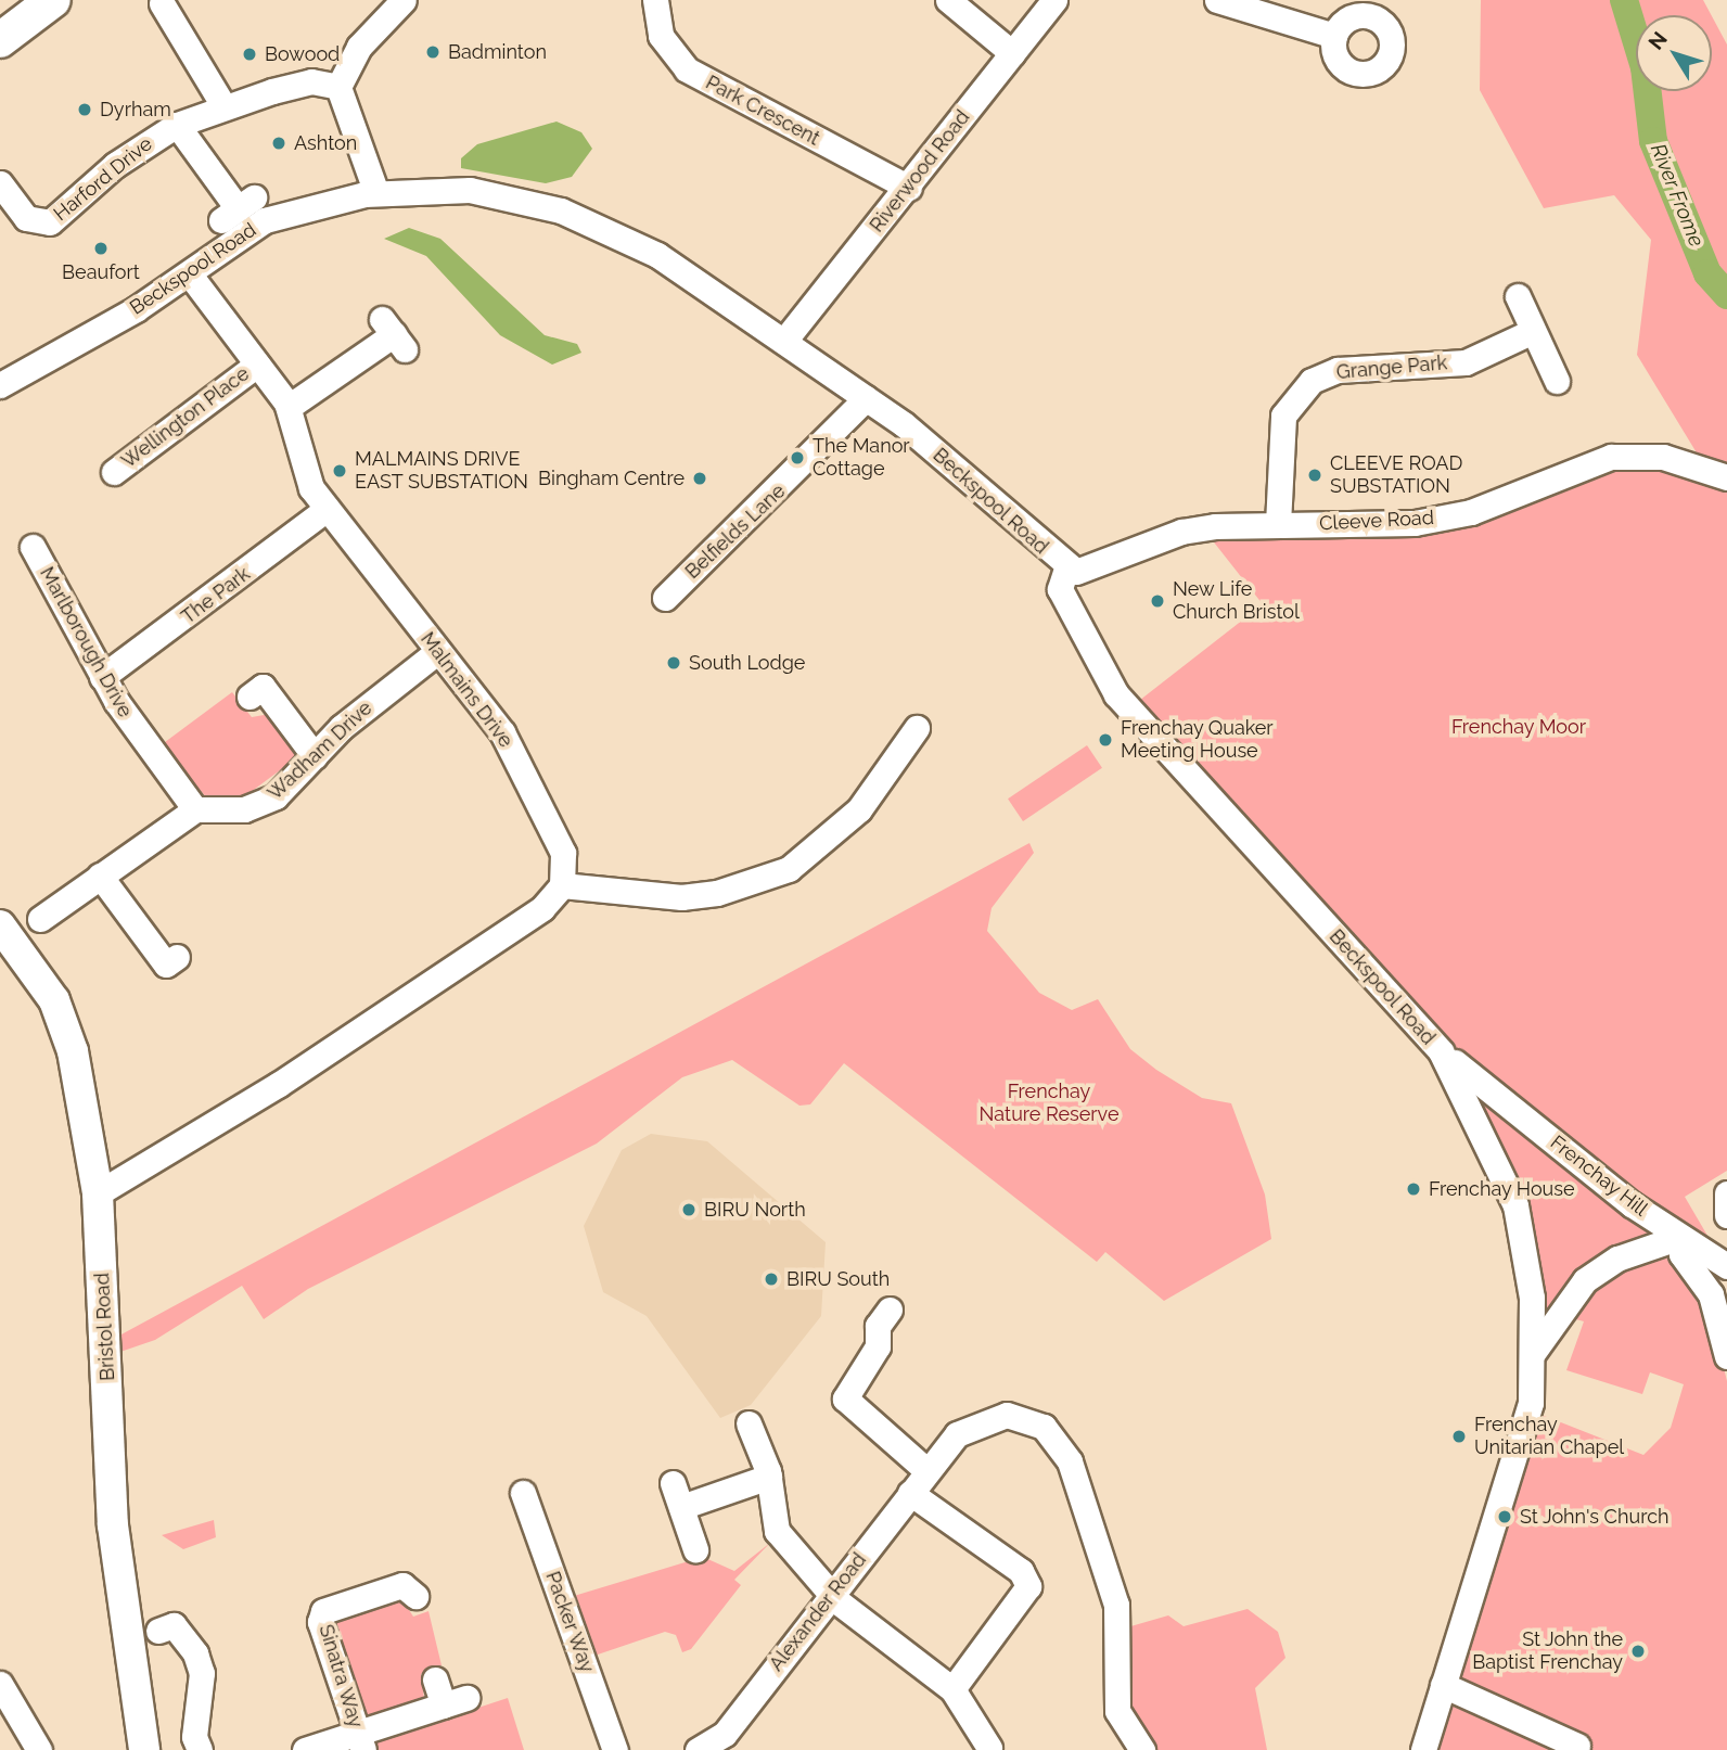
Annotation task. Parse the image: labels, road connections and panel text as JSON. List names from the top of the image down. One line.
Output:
{"streets":{"main road":["Bristol Road"],"street":["Park Crescent","Riverwood Road","Harford Drive","Beckspool Road","Grange Park","Wellington Place","Cleeve Road","Belfields Lane","The Park","Marlborough Drive","Malmains Drive","Wadham Drive","Frenchay Hill","Alexander Road","Packer Way","Sinatra Way"]},"crossings":[["Park Crescent","Riverwood Road"],["Riverwood Road","Beckspool Road"],["Beckspool Road","Cleeve Road"],["Beckspool Road","Belfields Lane"],["Beckspool Road","Malmains Drive"],["Beckspool Road","Frenchay Hill"],["Grange Park","Cleeve Road"],["Wellington Place","Malmains Drive"],["The Park","Marlborough Drive"],["The Park","Malmains Drive"],["Marlborough Drive","Wadham Drive"],["Malmains Drive","Wadham Drive"]],"water":["River Frome"],"parks":["Frenchay Moor","Frenchay Nature Reserve"],"places":["Badminton","Bowood","Dyrham","Ashton","Beaufort","The Manor Cottage","MALMAINS DRIVE EAST SUBSTATION","CLEEVE ROAD SUBSTATION","Bingham Centre","New Life Church Bristol","South Lodge","Frenchay Quaker Meeting House","Frenchay House","BIRU North","BIRU South","Frenchay Unitarian Chapel","St John's Church","St John the Baptist Frenchay"],"north":"top left"}
